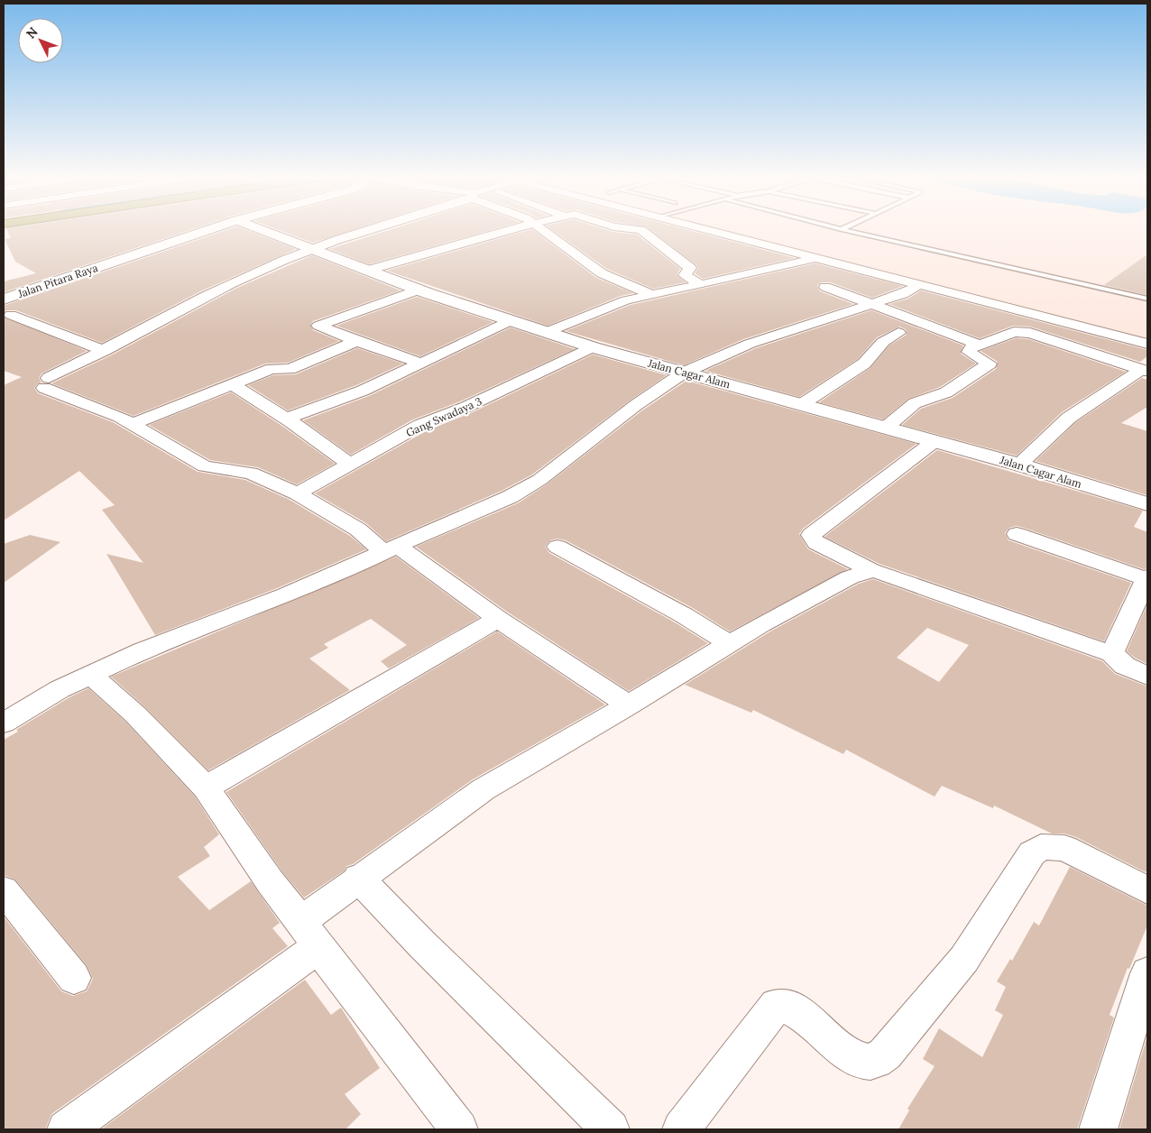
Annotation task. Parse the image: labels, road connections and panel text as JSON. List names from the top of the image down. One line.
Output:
{"streets":{"street":["Jalan Pitara Raya","Jalan Cagar Alam","Gang Swadaya 3"]},"crossings":[["Jalan Cagar Alam","Gang Swadaya 3"]],"north":"top left"}
